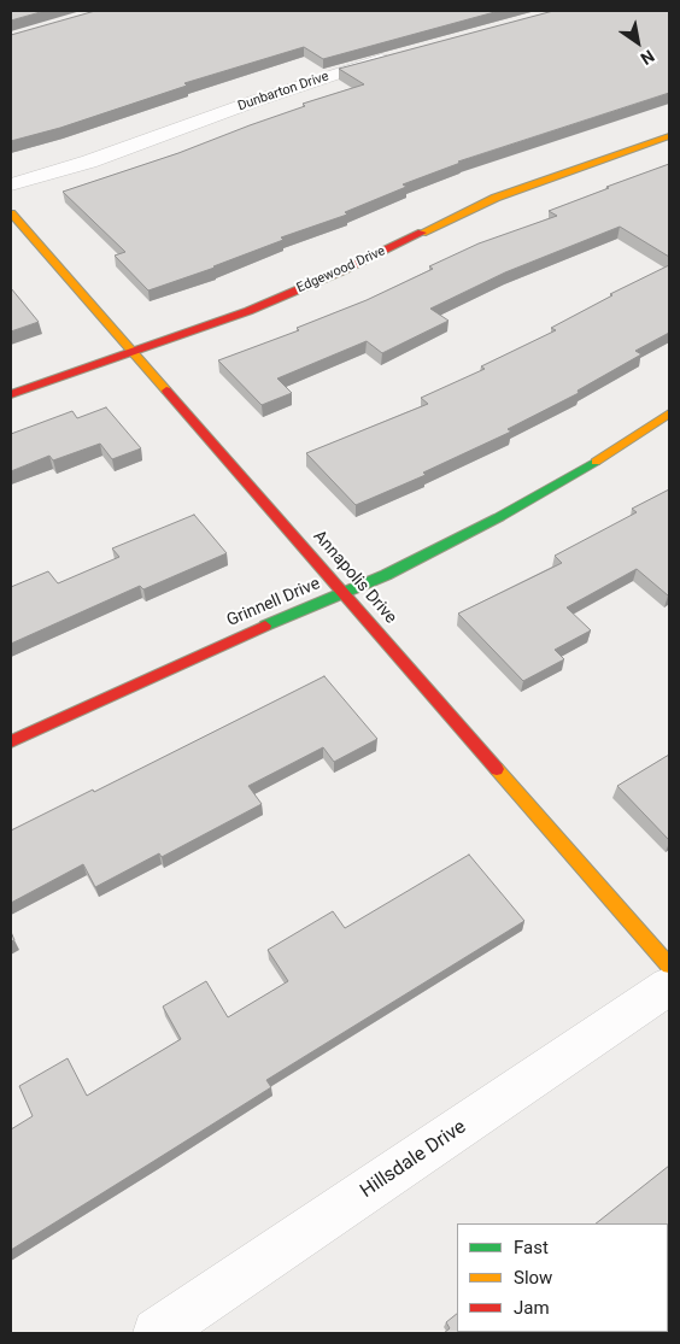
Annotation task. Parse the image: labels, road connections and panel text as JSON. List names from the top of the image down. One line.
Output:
{"streets":{"street":["Dunbarton Drive","Edgewood Drive","Annapolis Drive","Grinnell Drive","Hillsdale Drive"]},"crossings":[["Edgewood Drive","Annapolis Drive"],["Annapolis Drive","Grinnell Drive"]],"legend":["Fast","Slow","Jam"],"north":"bottom right"}
